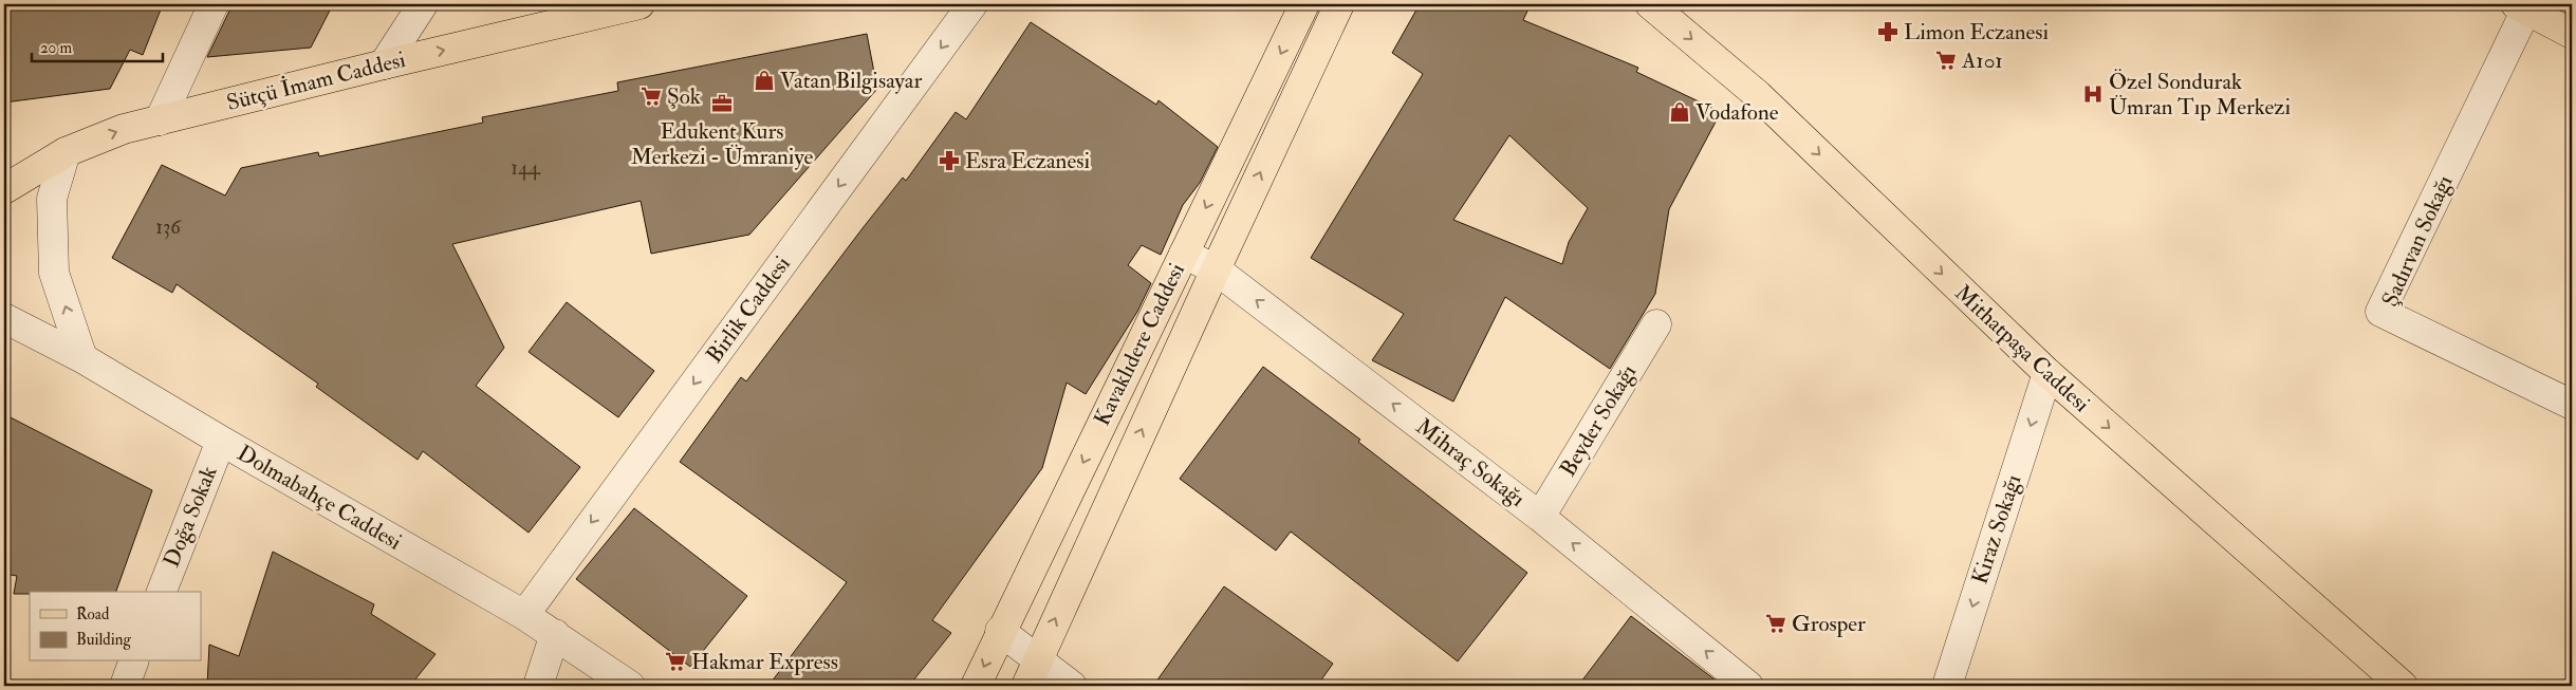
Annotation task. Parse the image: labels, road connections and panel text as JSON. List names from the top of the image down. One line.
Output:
{"streets":{"main road":["Sütçü İmam Caddesi","Kavaklıdere Caddesi","Mithatpaşa Caddesi"],"street":["Şadırvan Sokağı","Birlik Caddesi","Beyder Sokağı","Mihraç Sokağı","Dolmabahçe Caddesi","Doğa Sokak","Kiraz Sokağı"]},"crossings":[["Birlik Caddesi","Dolmabahçe Caddesi"],["Kavaklıdere Caddesi","Mihraç Sokağı"],["Mithatpaşa Caddesi","Kiraz Sokağı"],["Beyder Sokağı","Mihraç Sokağı"],["Dolmabahçe Caddesi","Doğa Sokak"]],"one_way":["Sütçü İmam Caddesi","Birlik Caddesi","Mithatpaşa Caddesi","Mihraç Sokağı","Kiraz Sokağı"],"places":{"pharmacy":["Limon Eczanesi","Esra Eczanesi"],"supermarket":["A101","Şok","Grosper","Hakmar Express"],"shop":["Vatan Bilgisayar","Vodafone"],"hospital":["Özel Sondurak Ümran Tıp Merkezi"],"office":["Edukent Kurs Merkezi - Ümraniye"]},"house_numbers":["144","136"],"legend":["Road","Building"],"scale_bar":"20 m"}
